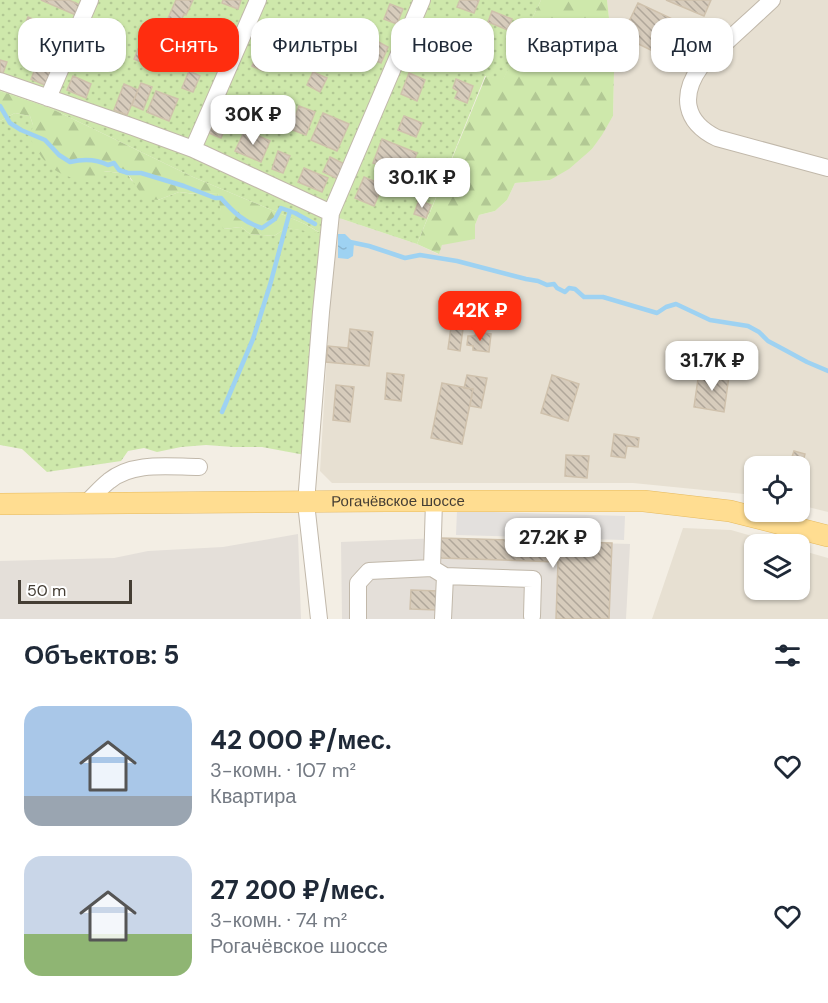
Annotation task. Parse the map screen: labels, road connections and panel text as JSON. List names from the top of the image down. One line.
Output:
{"streets":{"main road":["Рогачёвское шоссе"]},"scale_bar":"50 m","page":{"chip":["Купить","Снять","Фильтры","Новое","Квартира","Дом"],"price":["30K ₽","30.1K ₽","42K ₽","31.7K ₽","27.2K ₽"],"scale":"50 m","heading":"Объектов: 5","list":[{"name":"42 000 ₽/мес.","note":"3-комн. · 107 m² · Квартира"},{"name":"27 200 ₽/мес.","note":"3-комн. · 74 m² · Рогачёвское шоссе"}]}}
